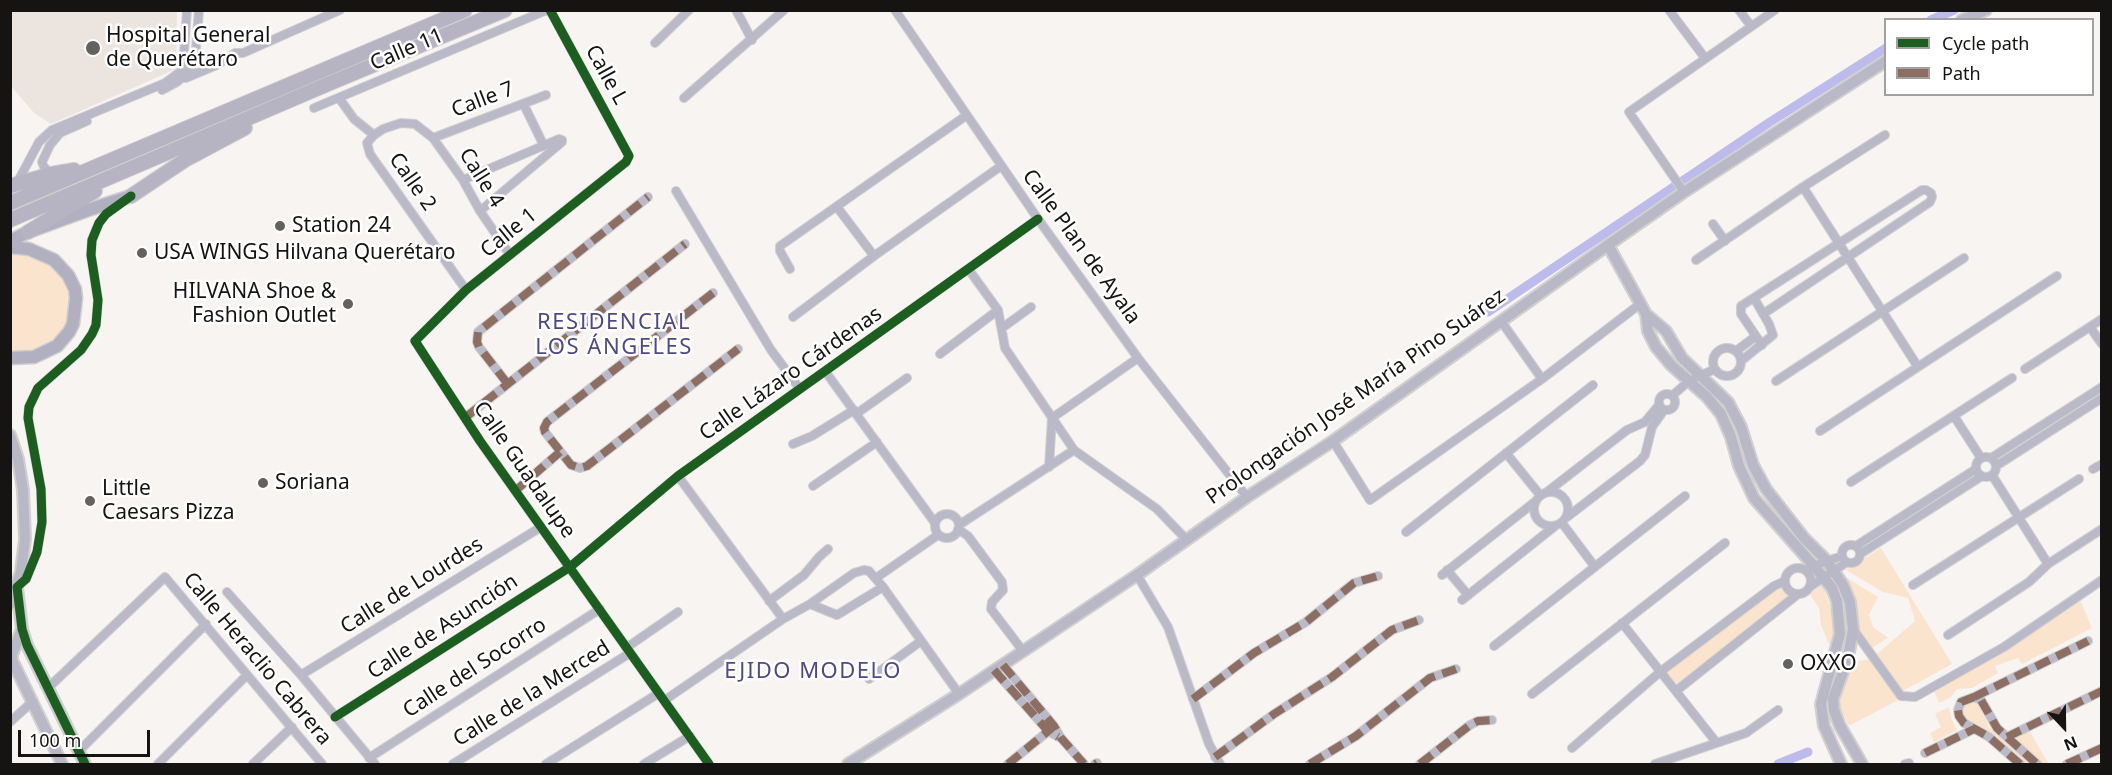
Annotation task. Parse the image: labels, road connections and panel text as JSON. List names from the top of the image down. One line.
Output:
{"streets":{"street":["Calle 11","Calle L","Calle 7","Calle 4","Calle 2","Calle 1","Calle Plan de Ayala","Calle Lázaro Cárdenas","Prolongación José María Pino Suárez","Calle Guadalupe","Calle de Lourdes","Calle de Asunción","Calle Heraclio Cabrera","Calle del Socorro","Calle de la Merced"]},"crossings":[["Calle 11","Calle L"],["Calle 11","Calle 2"],["Calle L","Calle 1"],["Calle 7","Calle 4"],["Calle 4","Calle 2"],["Calle 4","Calle 1"],["Calle 2","Calle 1"],["Calle 1","Calle Guadalupe"],["Calle Plan de Ayala","Calle Lázaro Cárdenas"],["Calle Plan de Ayala","Prolongación José María Pino Suárez"],["Calle Lázaro Cárdenas","Calle Guadalupe"],["Calle Lázaro Cárdenas","Calle de Asunción"],["Calle Guadalupe","Calle de Lourdes"],["Calle Guadalupe","Calle de Asunción"],["Calle Guadalupe","Calle del Socorro"],["Calle Guadalupe","Calle de la Merced"]],"districts":["RESIDENCIAL LOS ÁNGELES","EJIDO MODELO"],"places":["Hospital General de Querétaro","Station 24","USA WINGS Hilvana Querétaro","HILVANA Shoe & Fashion Outlet","Soriana","Little Caesars Pizza","OXXO"],"legend":["Cycle path","Path"],"scale_bar":"100 m","north":"bottom"}
